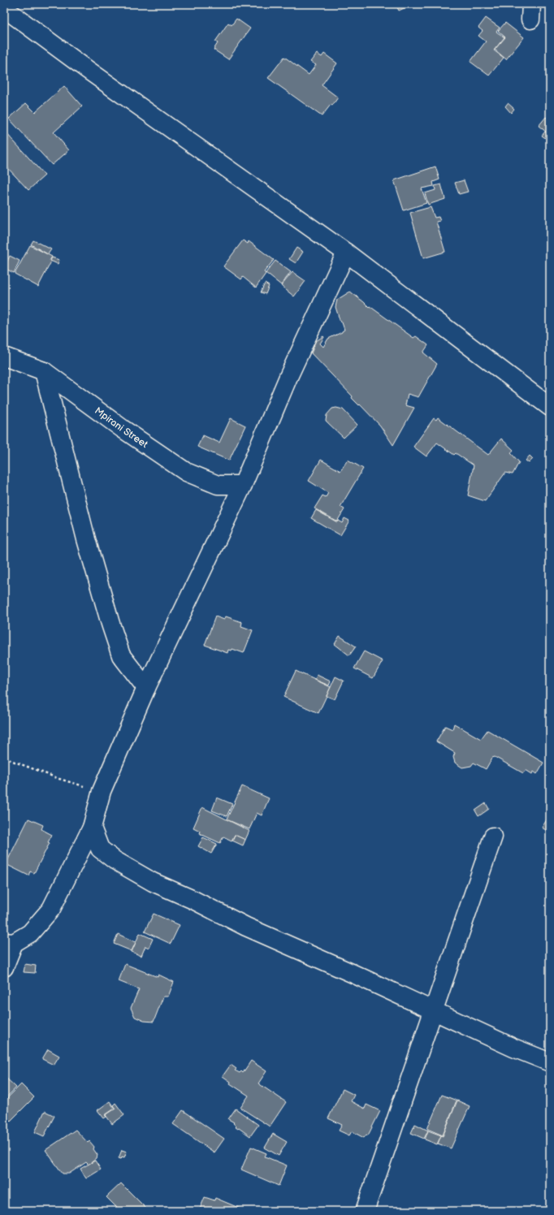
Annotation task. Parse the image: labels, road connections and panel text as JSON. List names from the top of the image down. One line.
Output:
{"streets":{"street":["Mpirani Street"]}}
